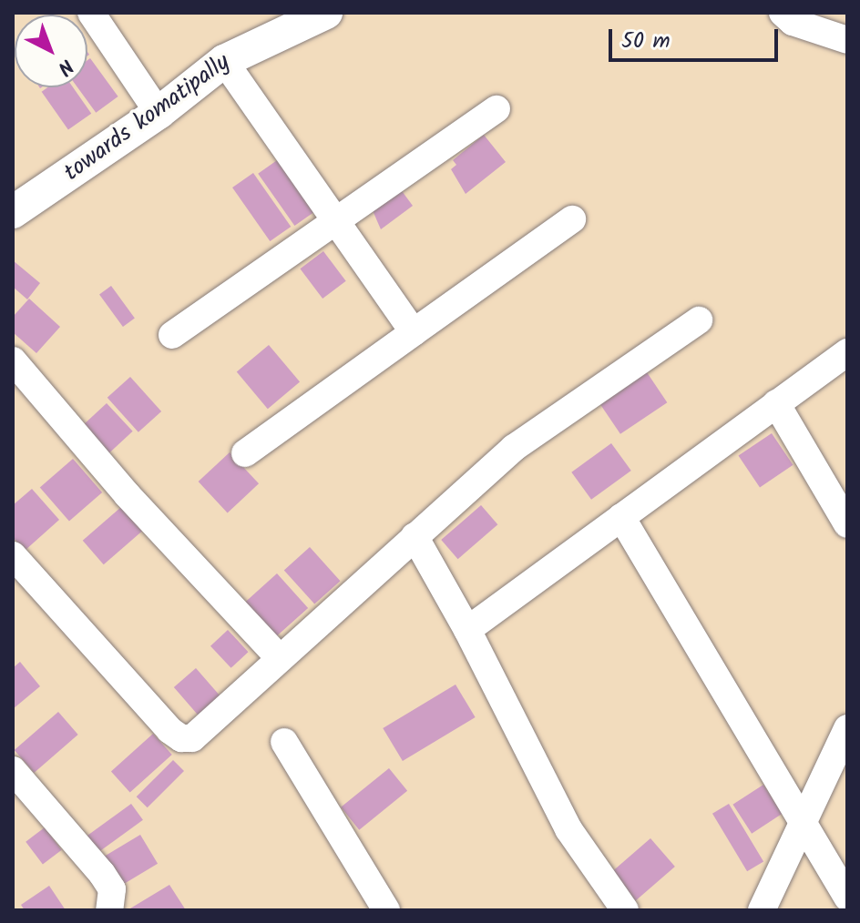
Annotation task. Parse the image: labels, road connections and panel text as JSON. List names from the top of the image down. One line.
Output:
{"streets":{"street":["towards komatipally"]},"scale_bar":"50 m","north":"bottom right"}
